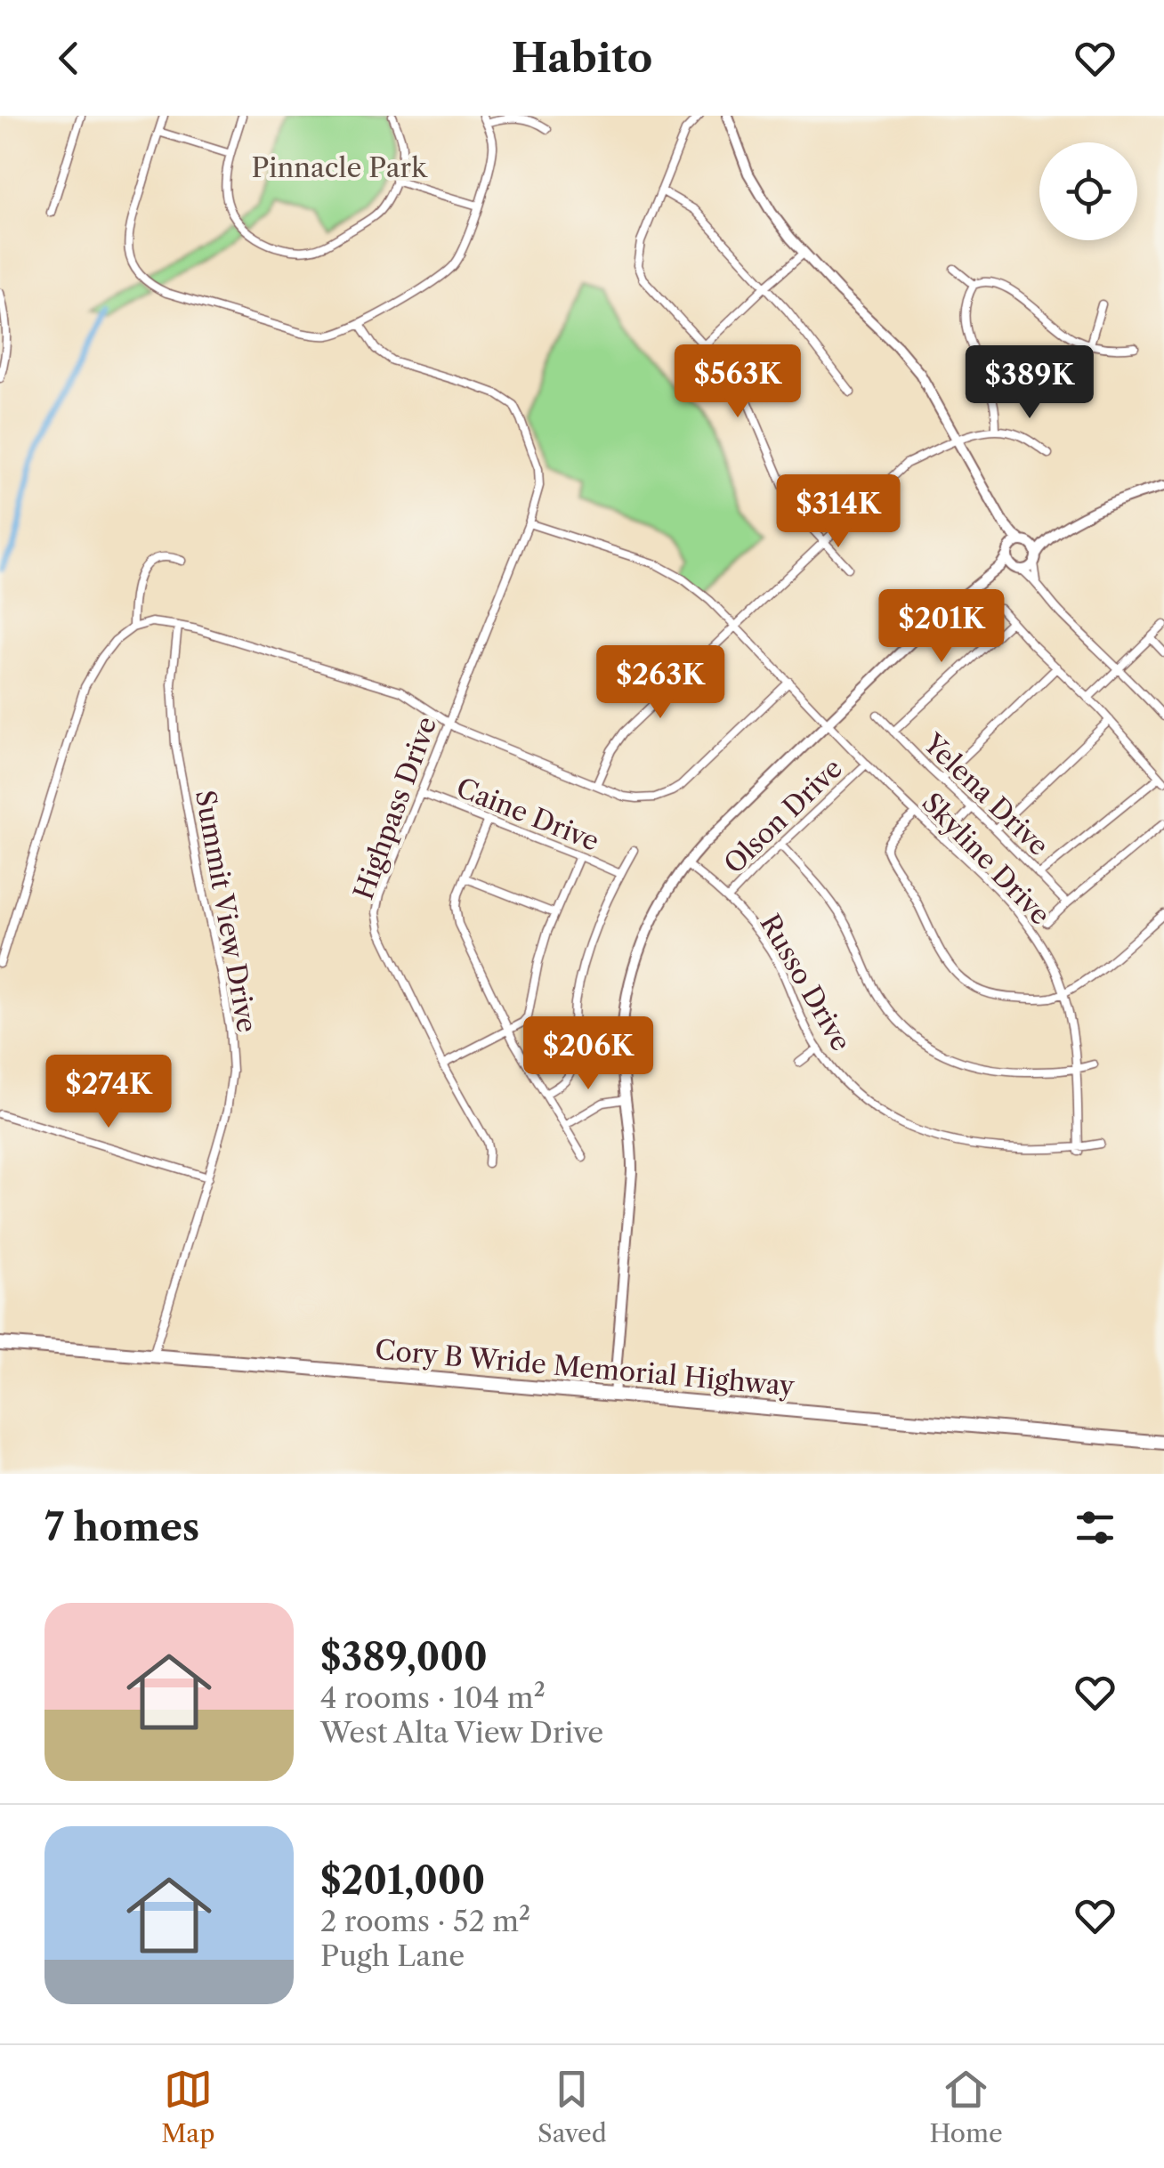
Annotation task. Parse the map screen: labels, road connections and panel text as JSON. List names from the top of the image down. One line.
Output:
{"streets":{"highway":["Cory B Wride Memorial Highway"],"street":["Yelena Drive","Highpass Drive","Caine Drive","Olson Drive","Skyline Drive","Summit View Drive","Russo Drive"]},"crossings":[["Highpass Drive","Caine Drive"],["Highpass Drive","Skyline Drive"],["Olson Drive","Skyline Drive"],["Olson Drive","Russo Drive"],["Skyline Drive","Russo Drive"],["Summit View Drive","Cory B Wride Memorial Highway"]],"parks":["Pinnacle Park"],"page":{"header":"Habito","price":["$563K","$389K","$314K","$201K","$263K","$206K","$274K"],"heading":"7 homes","list":[{"name":"$389,000","note":"4 rooms · 104 m² · West Alta View Drive"},{"name":"$201,000","note":"2 rooms · 52 m² · Pugh Lane"}],"tabs":["Map","Saved","Home"]}}
